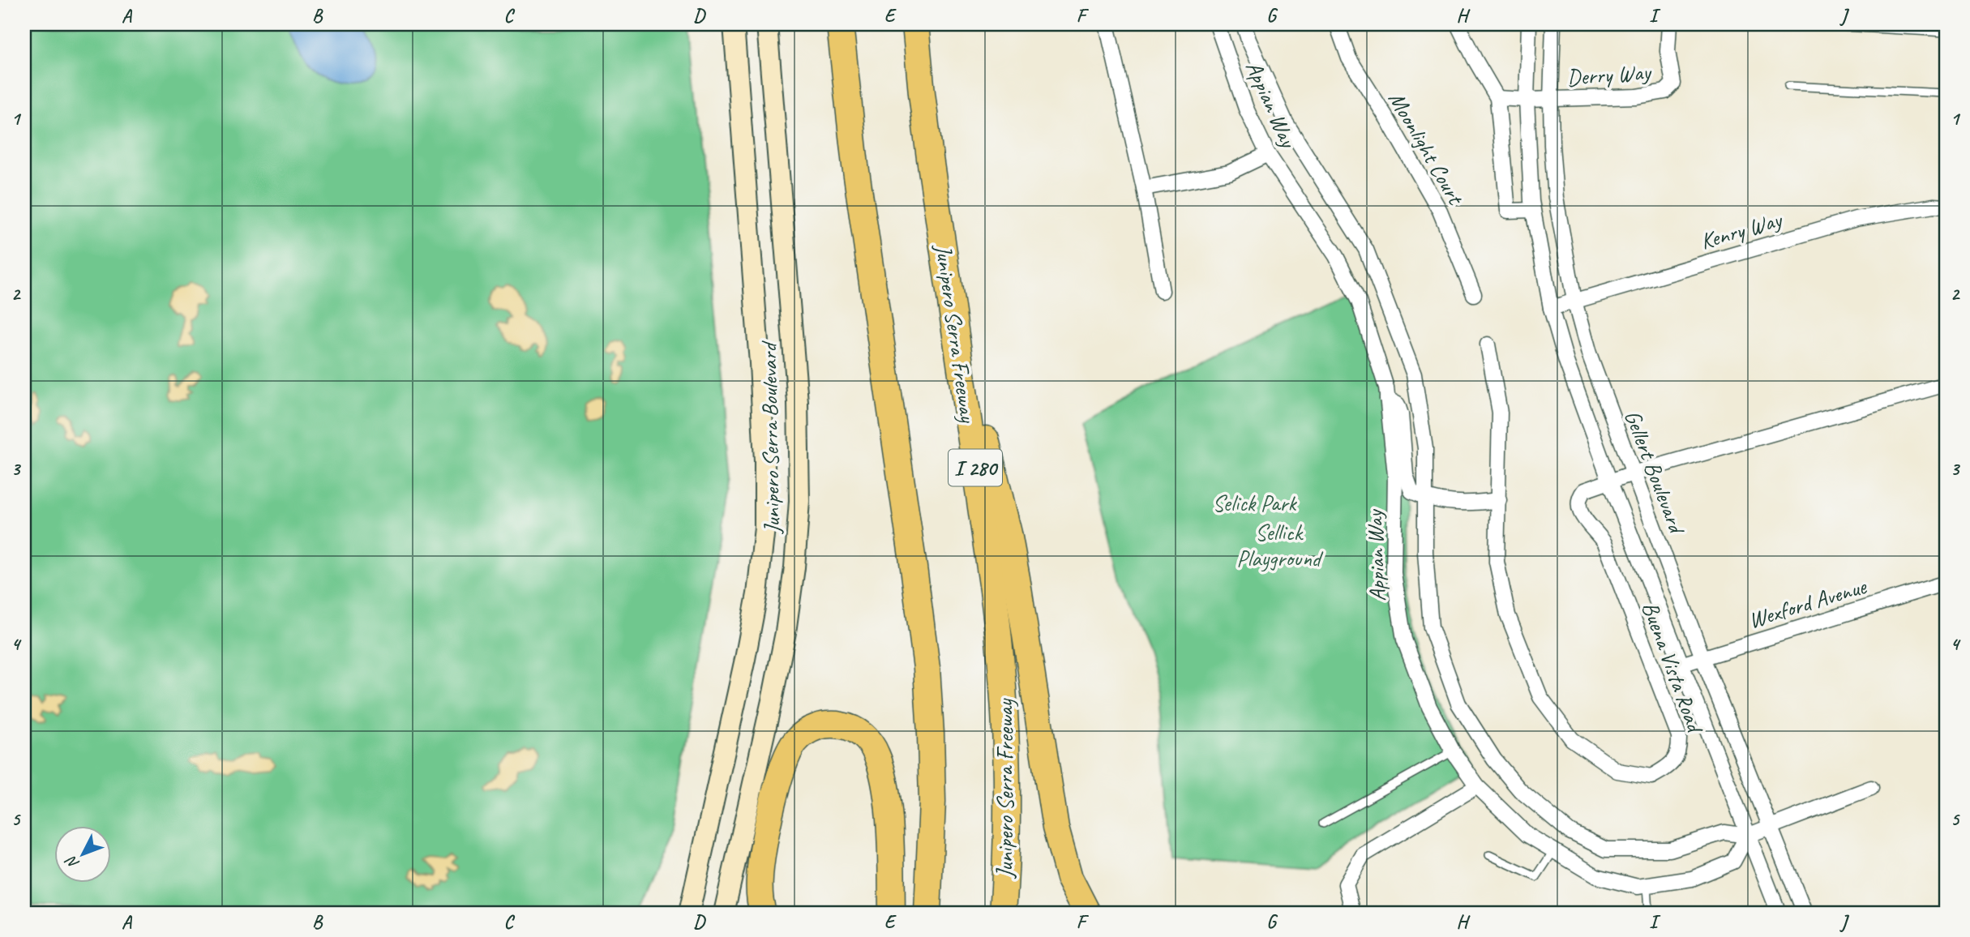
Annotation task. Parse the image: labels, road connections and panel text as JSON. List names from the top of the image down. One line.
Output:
{"streets":{"highway":["Junipero Serra Freeway","I 280"],"main road":["Junipero Serra Boulevard"],"street":["Derry Way","Appian Way","Moonlight Court","Kenry Way","Gellert Boulevard","Wexford Avenue","Buena Vista Road"]},"crossings":[["Derry Way","Gellert Boulevard"],["Appian Way","Gellert Boulevard"],["Kenry Way","Gellert Boulevard"],["Gellert Boulevard","Wexford Avenue"],["Gellert Boulevard","Buena Vista Road"]],"parks":["Selick Park","Sellick Playground"],"north":"bottom left","grid":{"columns":["A","B","C","D","E","F","G","H","I","J"],"rows":["1","2","3","4","5"]}}
